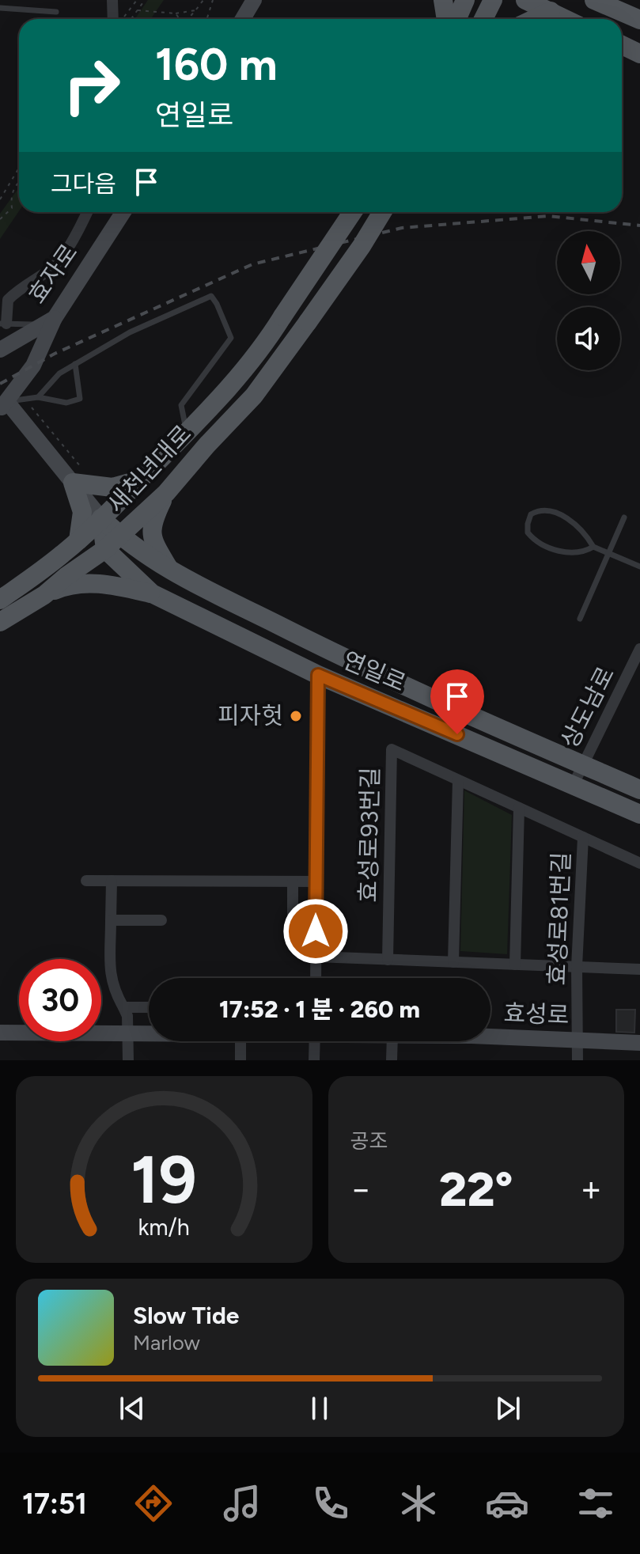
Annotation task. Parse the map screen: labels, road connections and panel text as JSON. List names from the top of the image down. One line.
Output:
{"streets":{"main road":["새천년대로","연일로"],"street":["효자로","상도남로","효성로93번길","효성로81번길","효성로"]},"crossings":[["새천년대로","연일로"],["연일로","상도남로"],["효성로81번길","효성로"]],"places":["피자헛"],"north":"top","page":{"turn":["160 m","연일로"],"then":"그다음","limit":"30","trip":"17:52 · 1 분 · 260 m","tile":"공조","heat":["−","22°","+"],"song":["Slow Tide","Marlow"],"tabs":"17:51","gauge":["19","km/h"]}}
